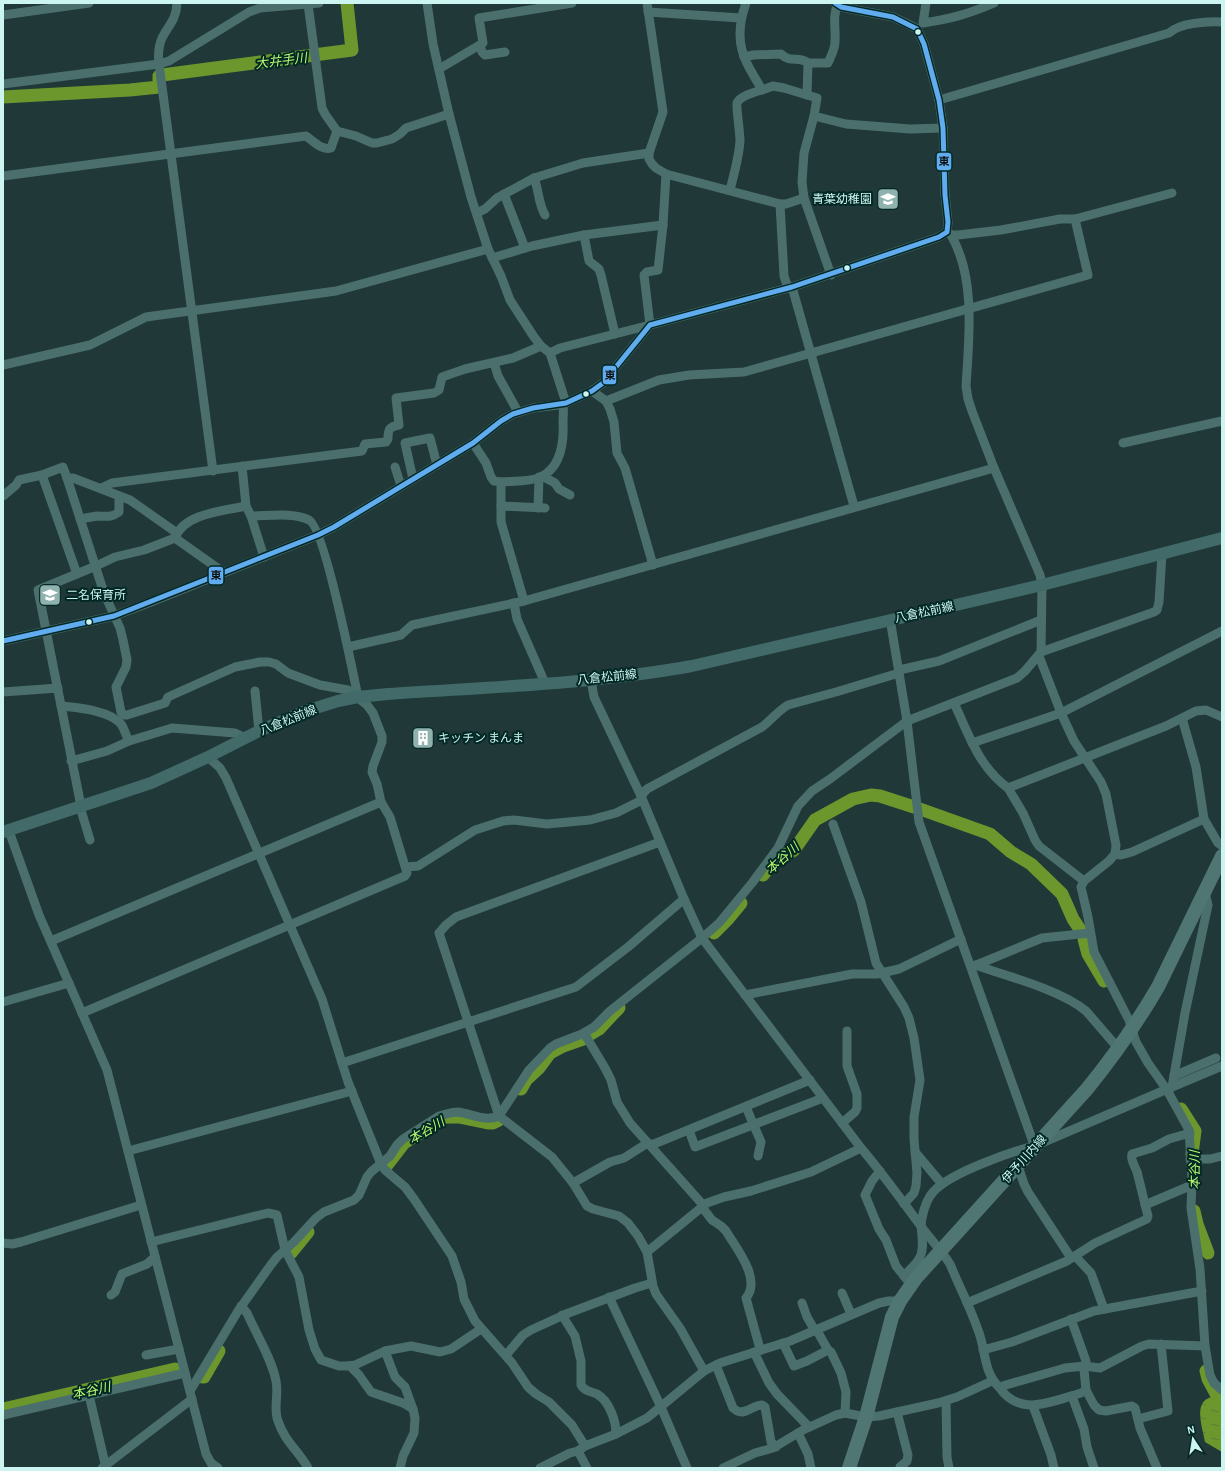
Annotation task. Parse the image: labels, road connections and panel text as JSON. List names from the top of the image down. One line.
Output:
{"streets":{"main road":["八倉松前線","伊予川内線"]},"water":["大井手川","本谷川"],"places":{"school or university":["青葉幼稚園","二名保育所"],"building":["キッチン まんま"]},"lines":["transit line 東"],"north":"top"}
